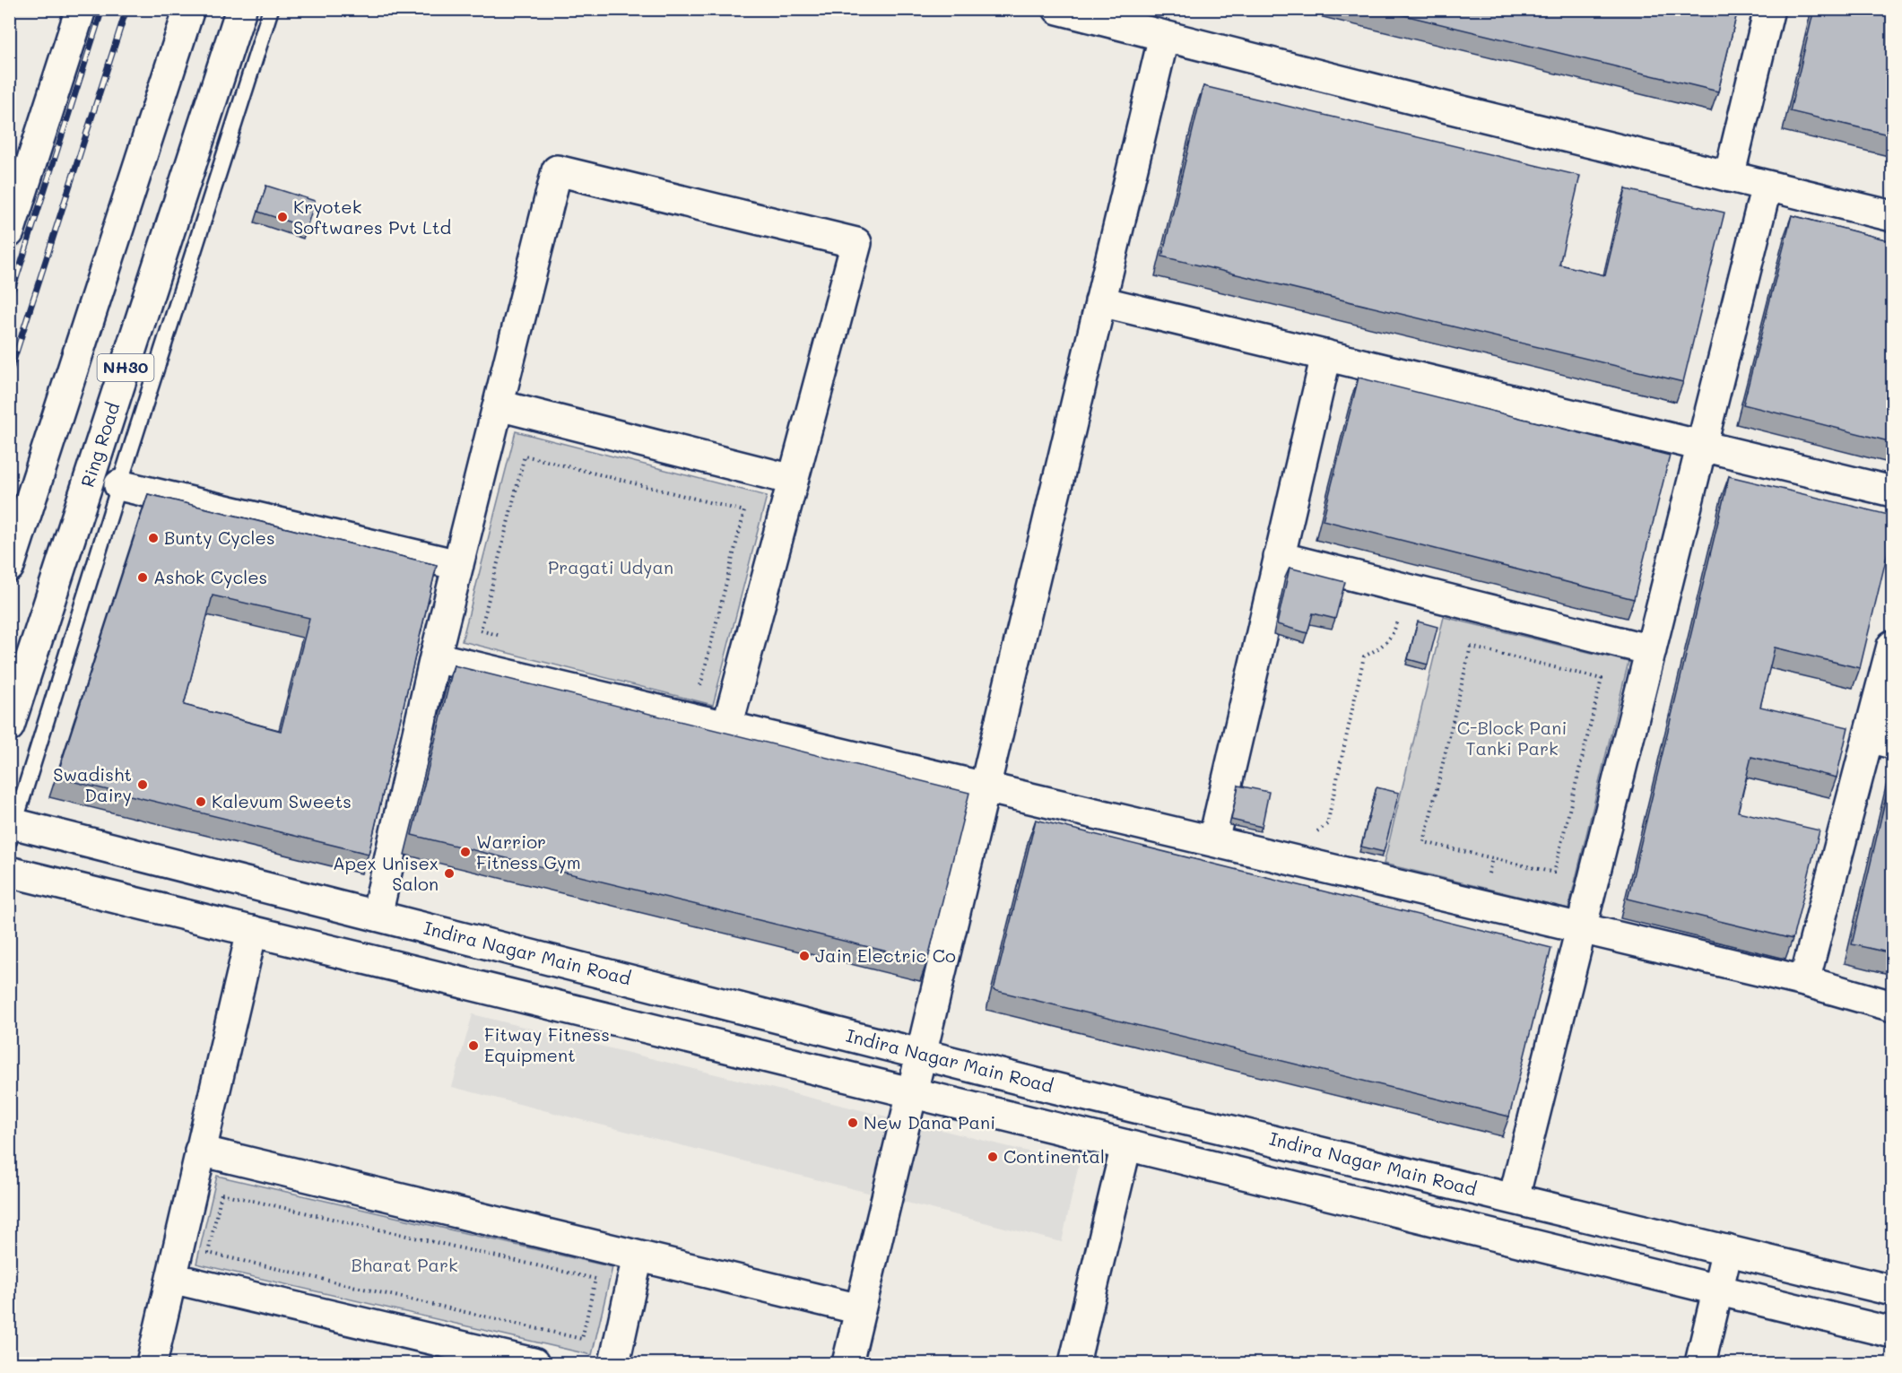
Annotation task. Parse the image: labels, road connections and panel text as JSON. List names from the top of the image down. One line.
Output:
{"streets":{"main road":["NH30","Ring Road","Indira Nagar Main Road"]},"parks":["Pragati Udyan","C-Block Pani Tanki Park","Bharat Park"],"places":["Kryotek Softwares Pvt Ltd","Bunty Cycles","Ashok Cycles","Swadisht Dairy","Kalevum Sweets","Warrior Fitness Gym","Apex Unisex Salon","Jain Electric Co","Fitway Fitness Equipment","New Dana Pani","Continental"]}
